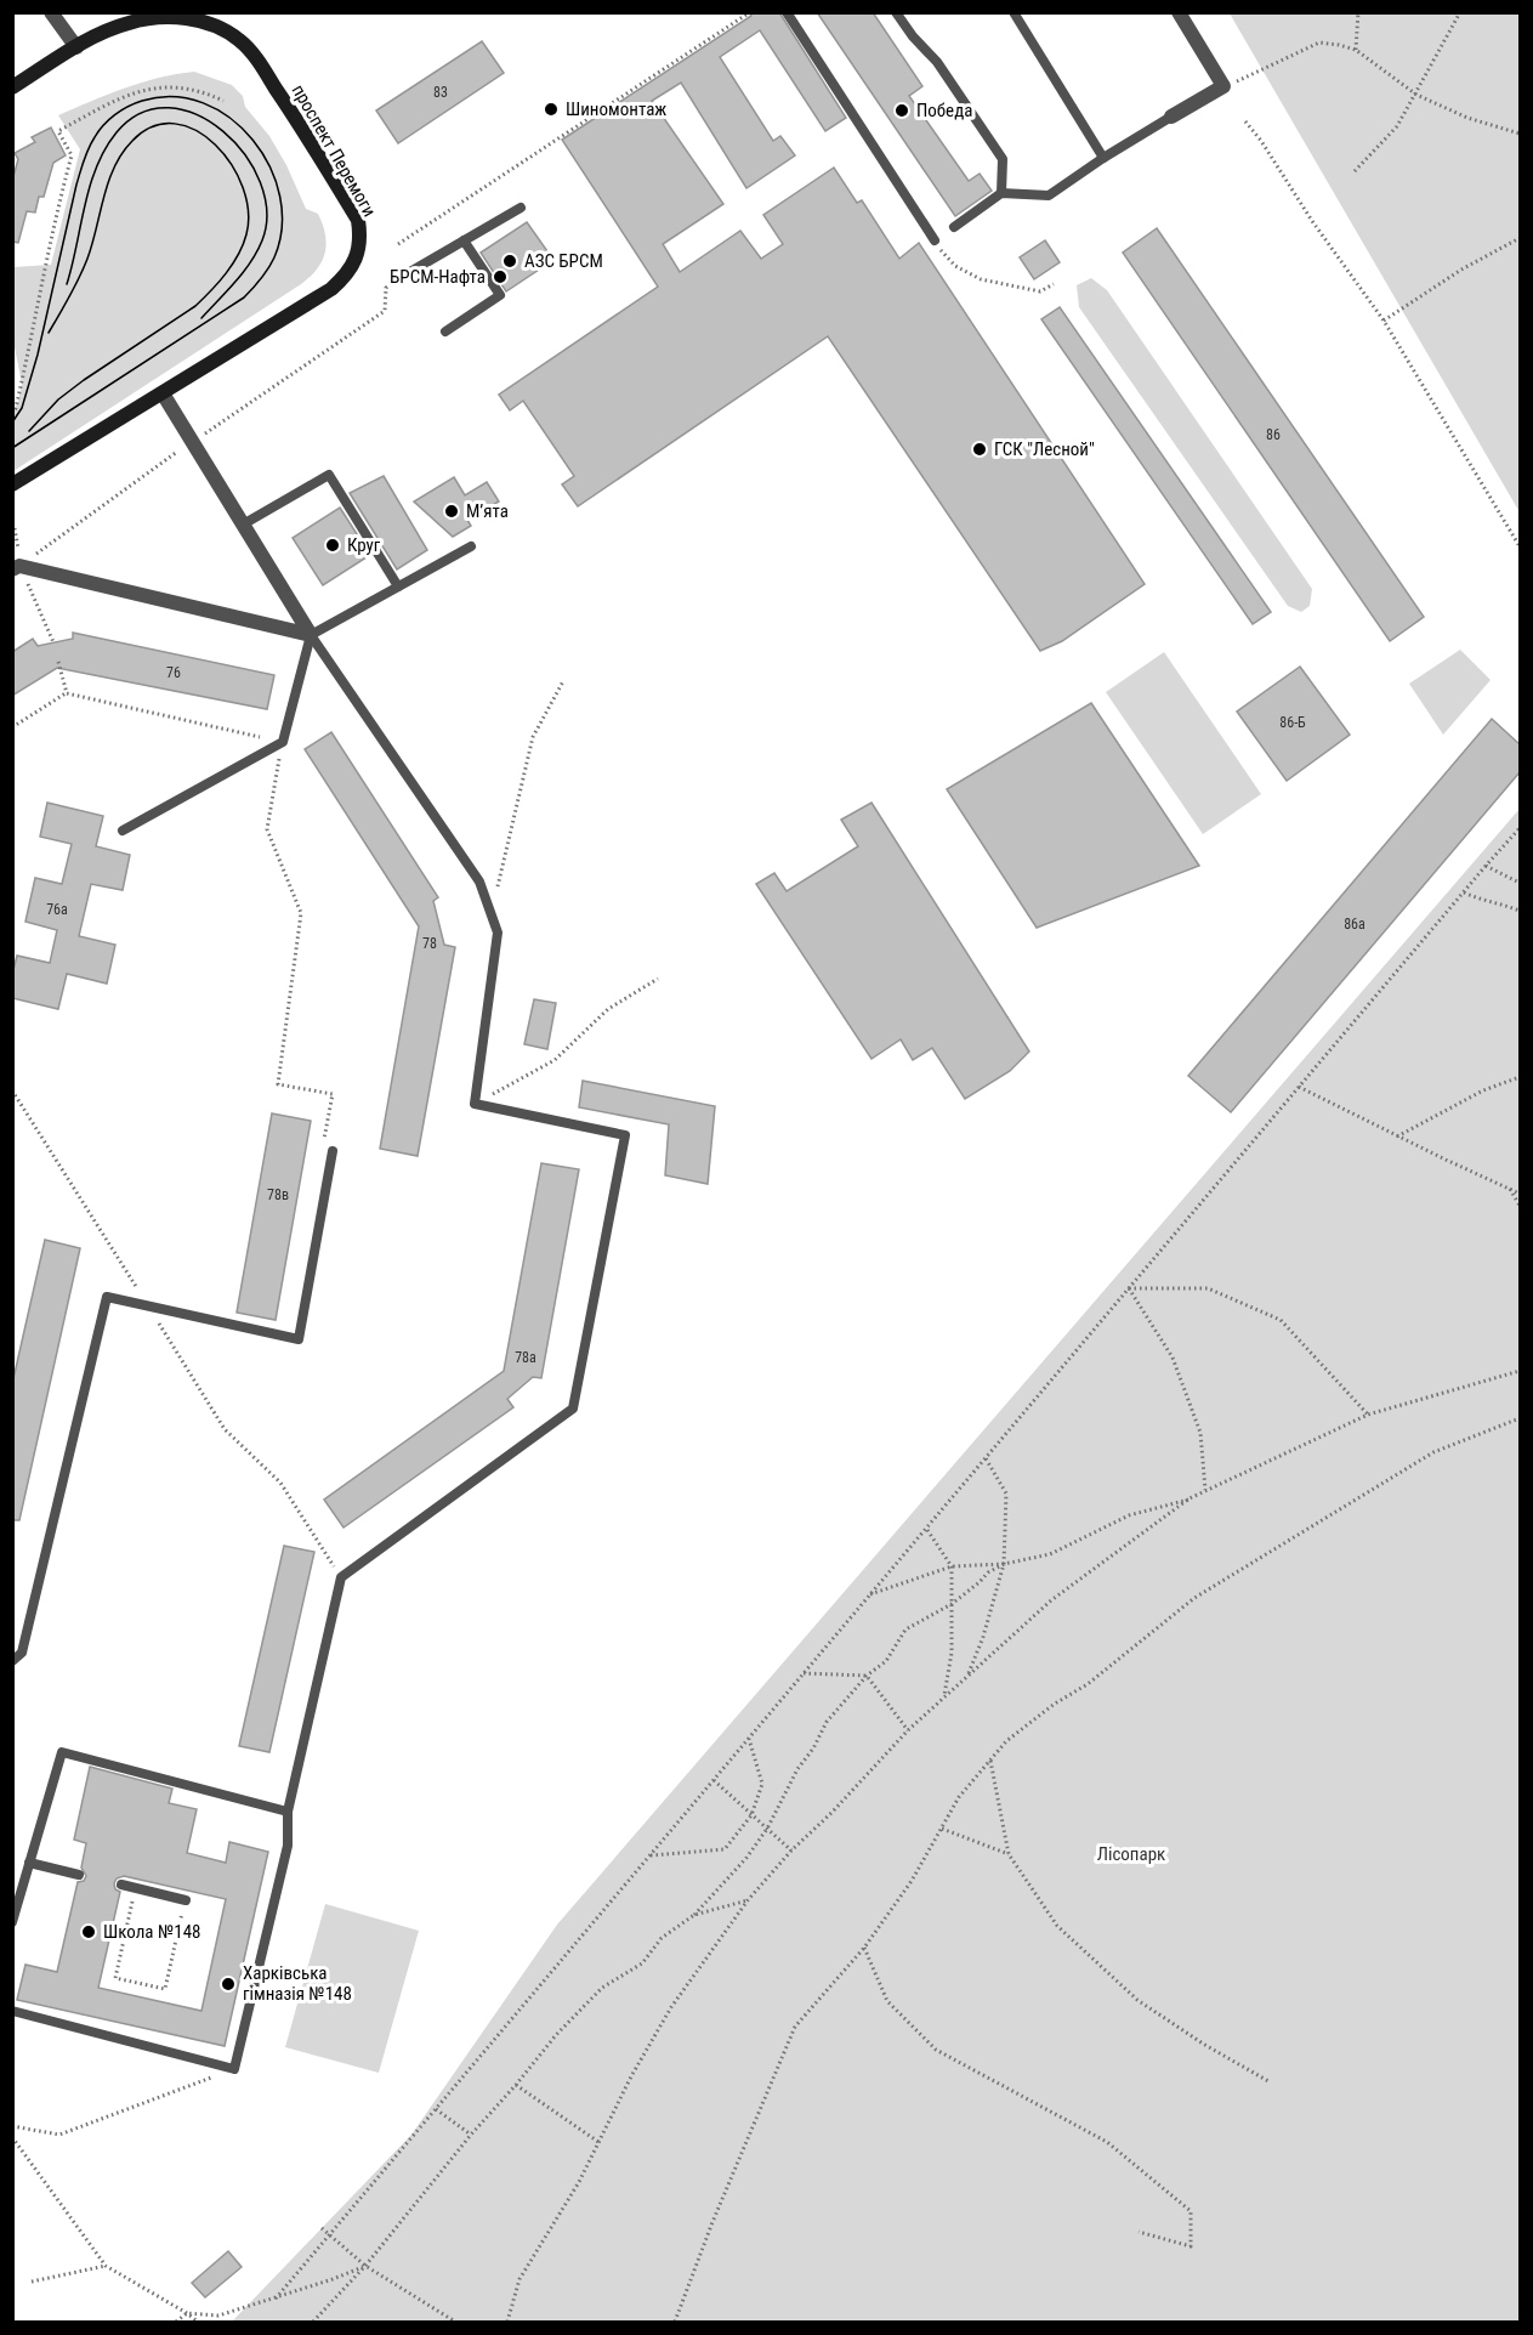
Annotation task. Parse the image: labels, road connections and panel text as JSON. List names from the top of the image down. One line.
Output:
{"streets":{"main road":["проспект Перемоги"]},"parks":["Лісопарк"],"places":["Шиномонтаж","Победа","АЗС БРСМ","БРСМ-Hафта","ГСК \"Лесной\"","Мʼята","Круг","Школа №148","Харківська гімназія №148"],"house_numbers":["83","86","76","86-Б","76а","86а","78","78в","78а"]}
